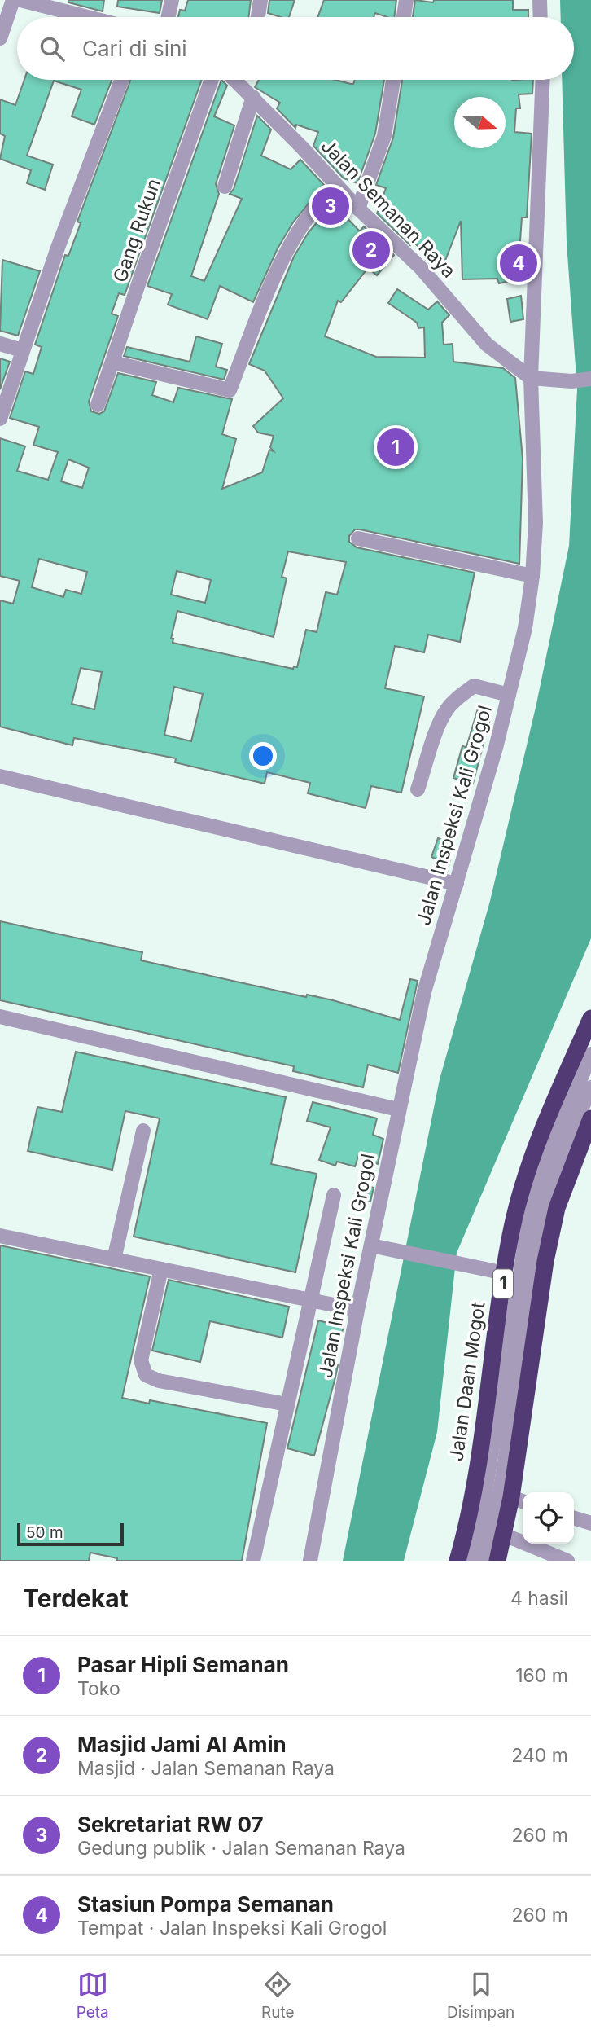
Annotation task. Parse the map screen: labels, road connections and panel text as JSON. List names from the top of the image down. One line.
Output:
{"streets":{"highway":["1","Jalan Daan Mogot"],"street":["Jalan Semanan Raya","Gang Rukun","Jalan Inspeksi Kali Grogol"]},"crossings":[["Jalan Semanan Raya","Jalan Inspeksi Kali Grogol"]],"scale_bar":"50 m","north":"right","page":{"search":"Cari di sini","pins":["3","2","4","1"],"scale":"50 m","heading":["Terdekat","4 hasil"],"list":[{"mark":"1","name":"Pasar Hipli Semanan","note":"Toko","value":"160 m"},{"mark":"2","name":"Masjid Jami Al Amin","note":"Masjid · Jalan Semanan Raya","value":"240 m"},{"mark":"3","name":"Sekretariat RW 07","note":"Gedung publik · Jalan Semanan Raya","value":"260 m"},{"mark":"4","name":"Stasiun Pompa Semanan","note":"Tempat · Jalan Inspeksi Kali Grogol","value":"260 m"}],"nav":["Peta","Rute","Disimpan"]}}
